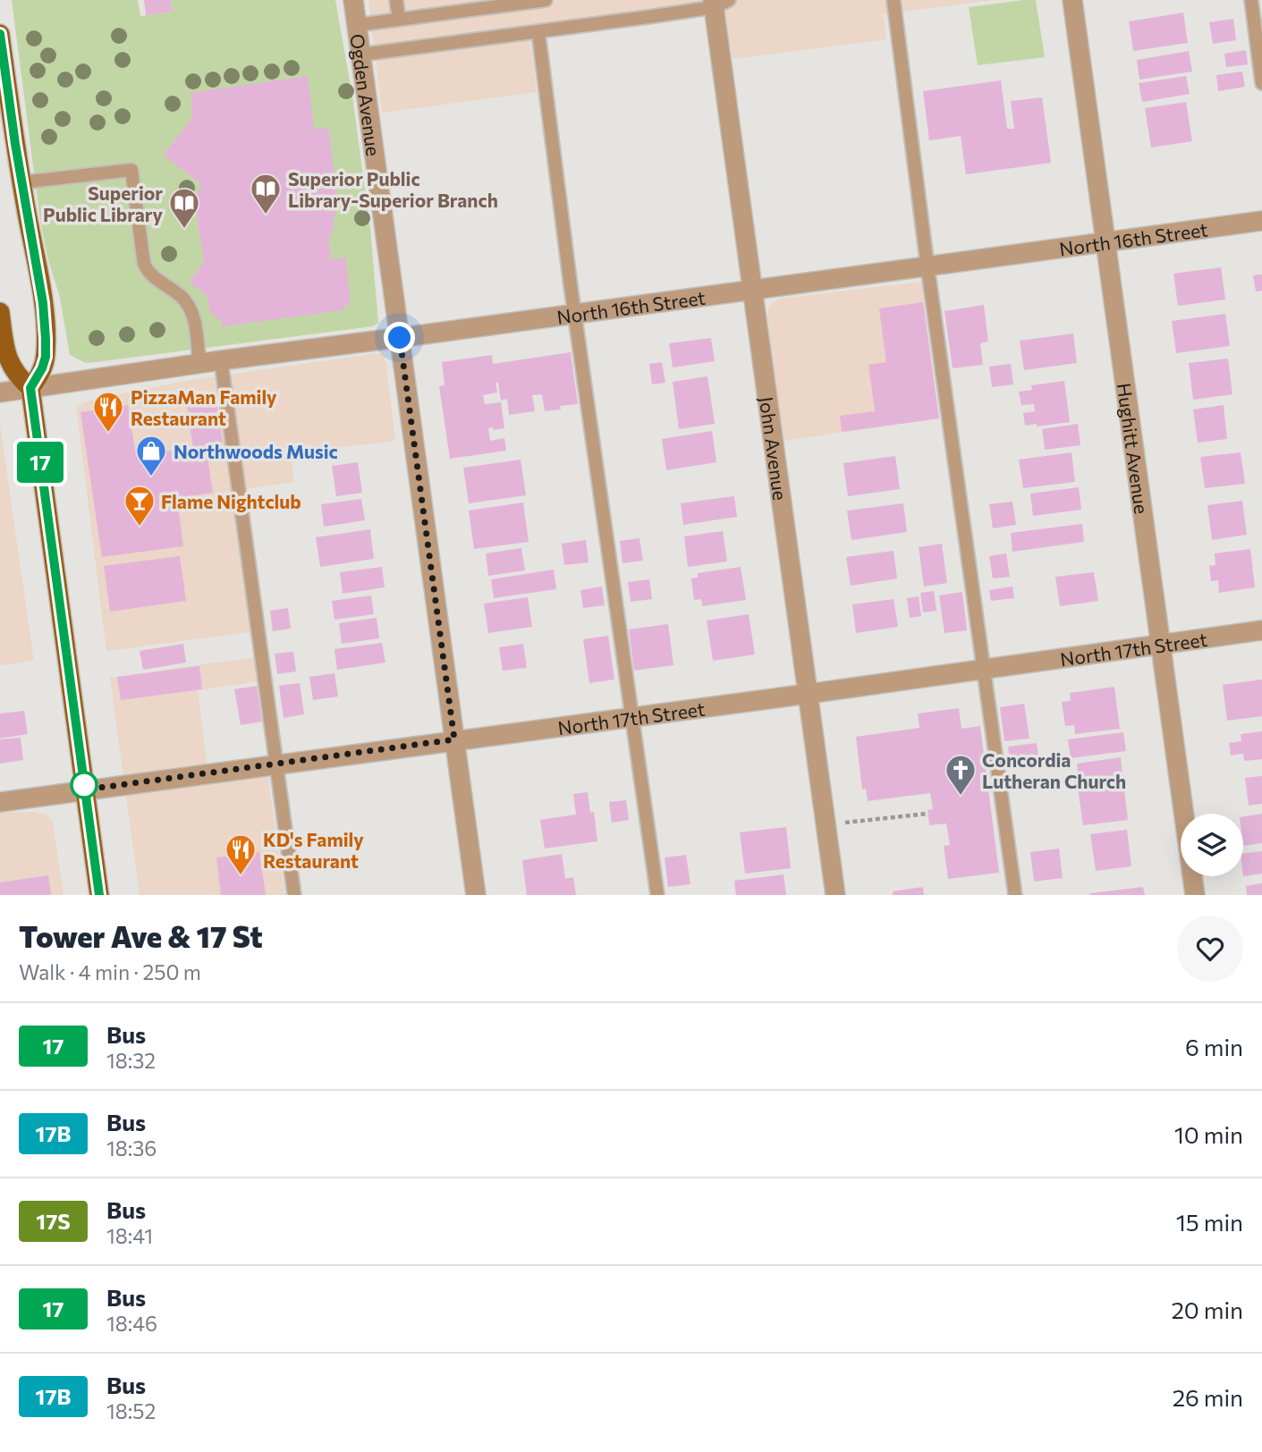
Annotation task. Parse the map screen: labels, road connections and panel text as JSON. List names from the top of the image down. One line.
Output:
{"streets":{"street":["Ogden Avenue","North 16th Street","Hughitt Avenue","John Avenue","North 17th Street"]},"crossings":[["Ogden Avenue","North 16th Street"],["Ogden Avenue","North 17th Street"],["North 16th Street","Hughitt Avenue"],["North 16th Street","John Avenue"],["Hughitt Avenue","North 17th Street"],["John Avenue","North 17th Street"]],"places":{"library":["Superior Public Library-Superior Branch","Superior Public Library"],"restaurant":["PizzaMan Family Restaurant","KD's Family Restaurant"],"shop":["Northwoods Music"],"bar":["Flame Nightclub"],"church":["Concordia Lutheran Church"]},"lines":["bus line 17"],"page":{"on_map":"17","heading":["Tower Ave & 17 St","Walk · 4 min · 250 m"],"list":[{"mark":"17","name":"Bus","note":"18:32","value":"6 min"},{"mark":"17B","name":"Bus","note":"18:36","value":"10 min"},{"mark":"17S","name":"Bus","note":"18:41","value":"15 min"},{"mark":"17","name":"Bus","note":"18:46","value":"20 min"},{"mark":"17B","name":"Bus","note":"18:52","value":"26 min"}]}}
